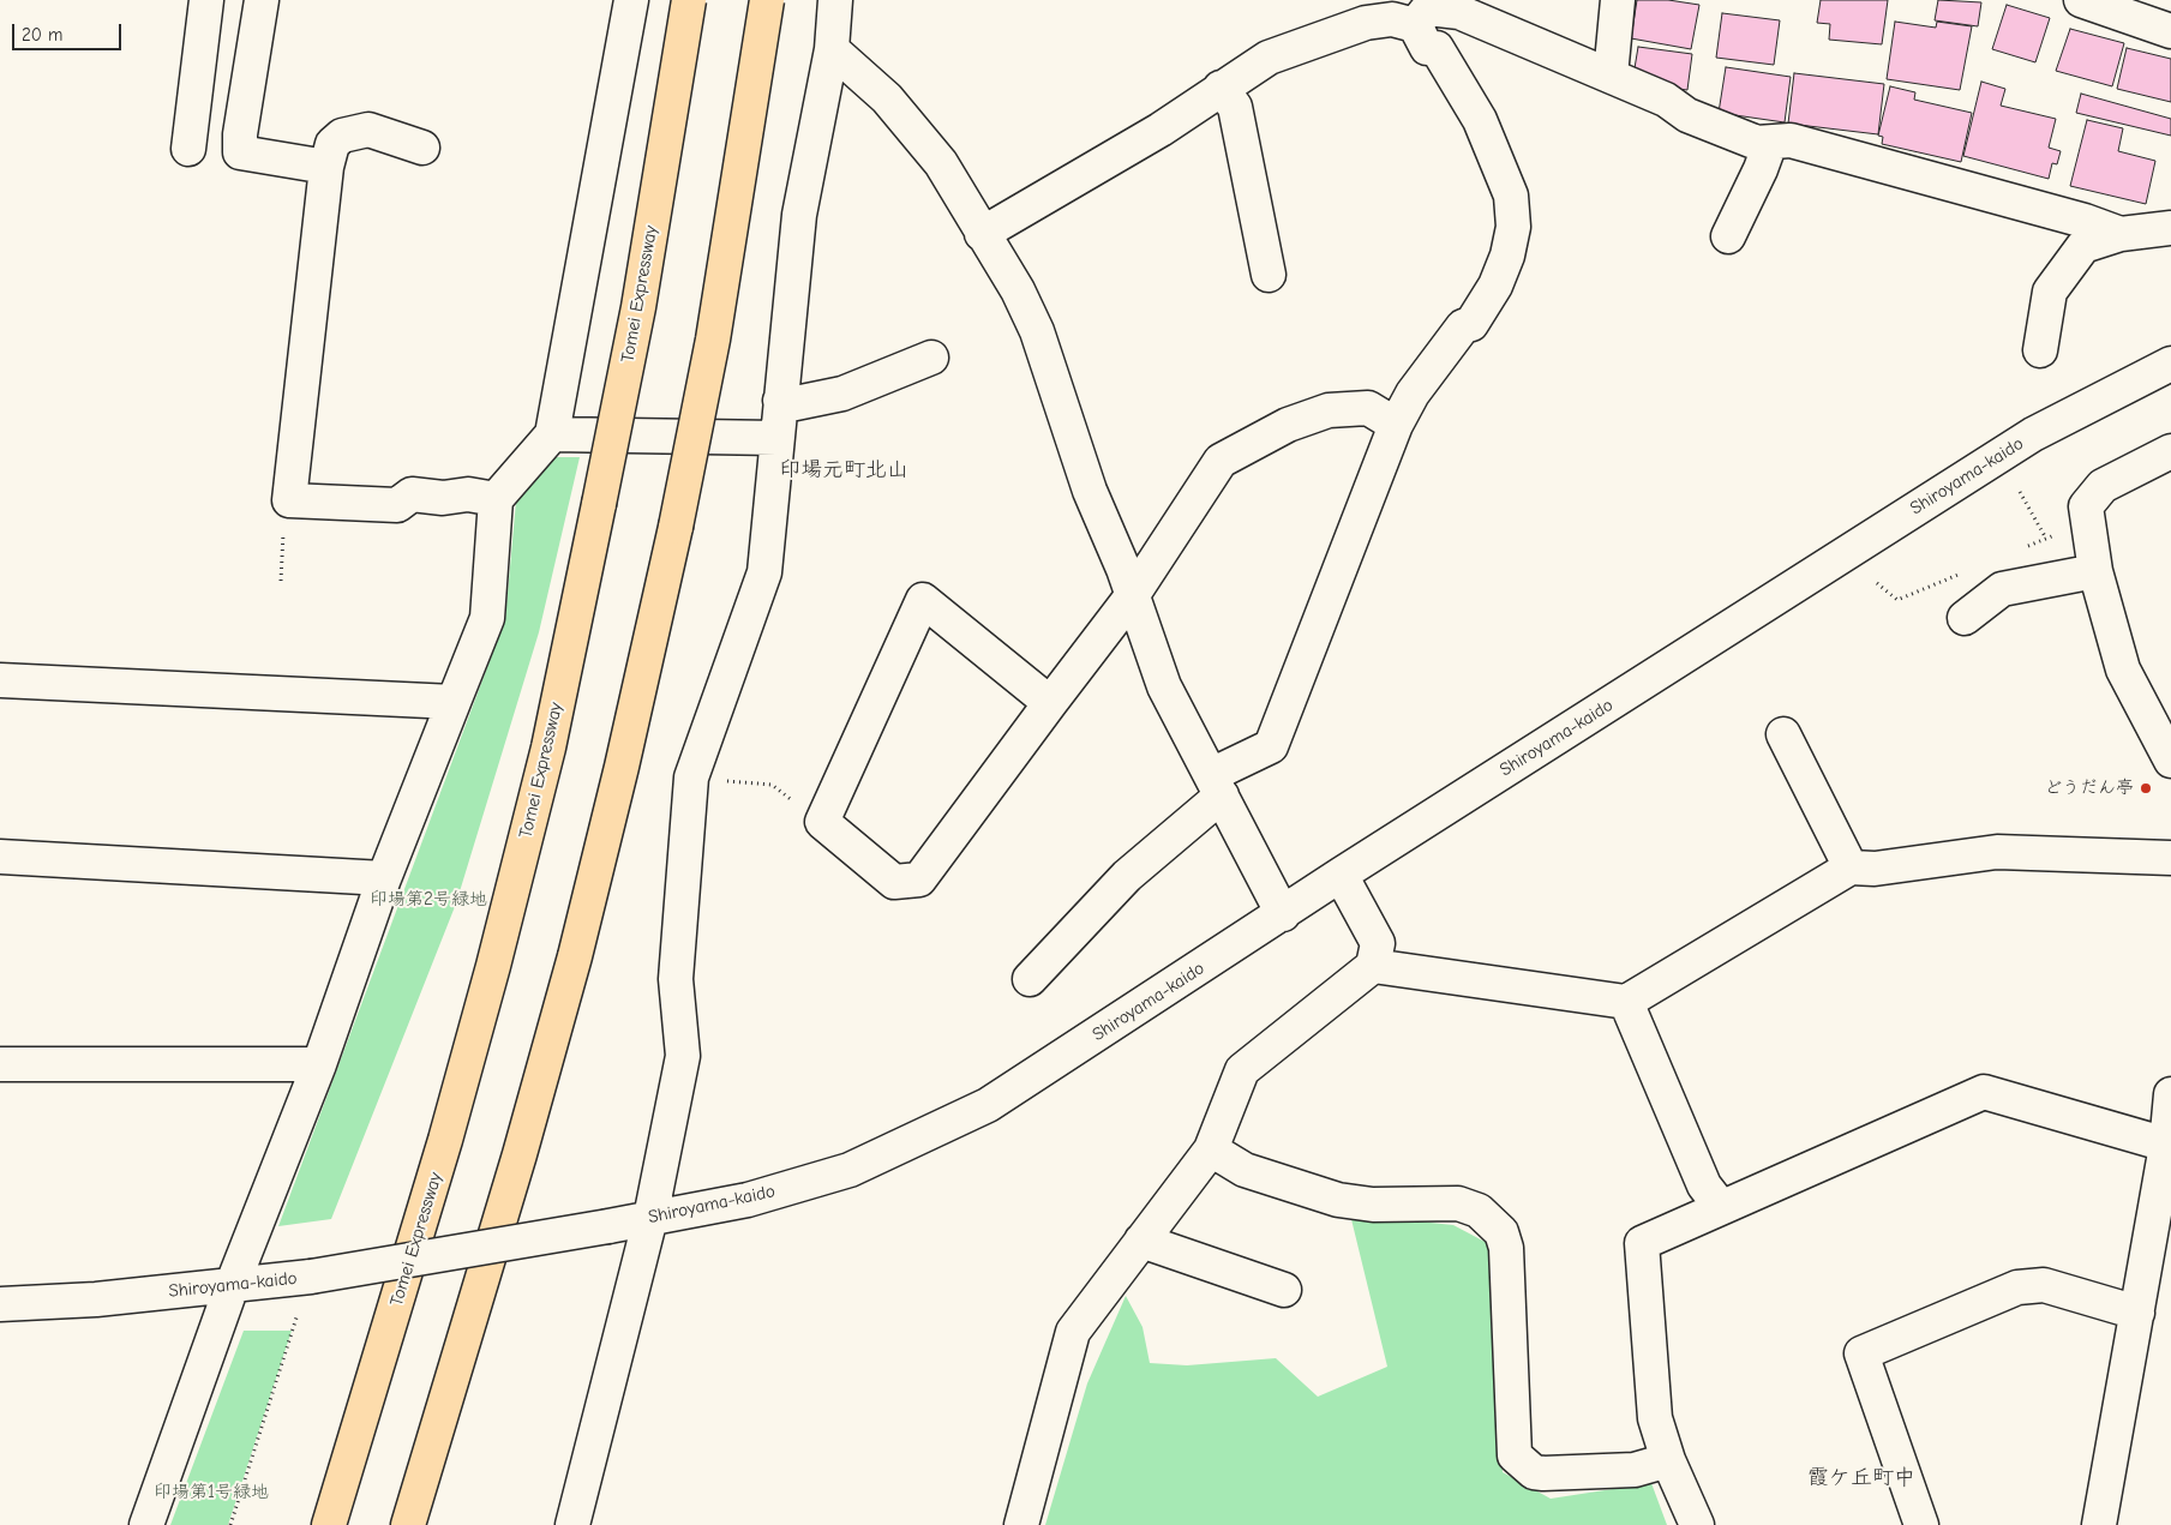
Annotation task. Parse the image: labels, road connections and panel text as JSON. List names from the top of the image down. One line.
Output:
{"streets":{"highway":["Tomei Expressway"],"street":["Shiroyama-kaido"]},"districts":["印場元町北山","霞ケ丘町中"],"parks":["印場第2号緑地","印場第1号緑地"],"places":["どうだん亭"],"scale_bar":"20 m"}
